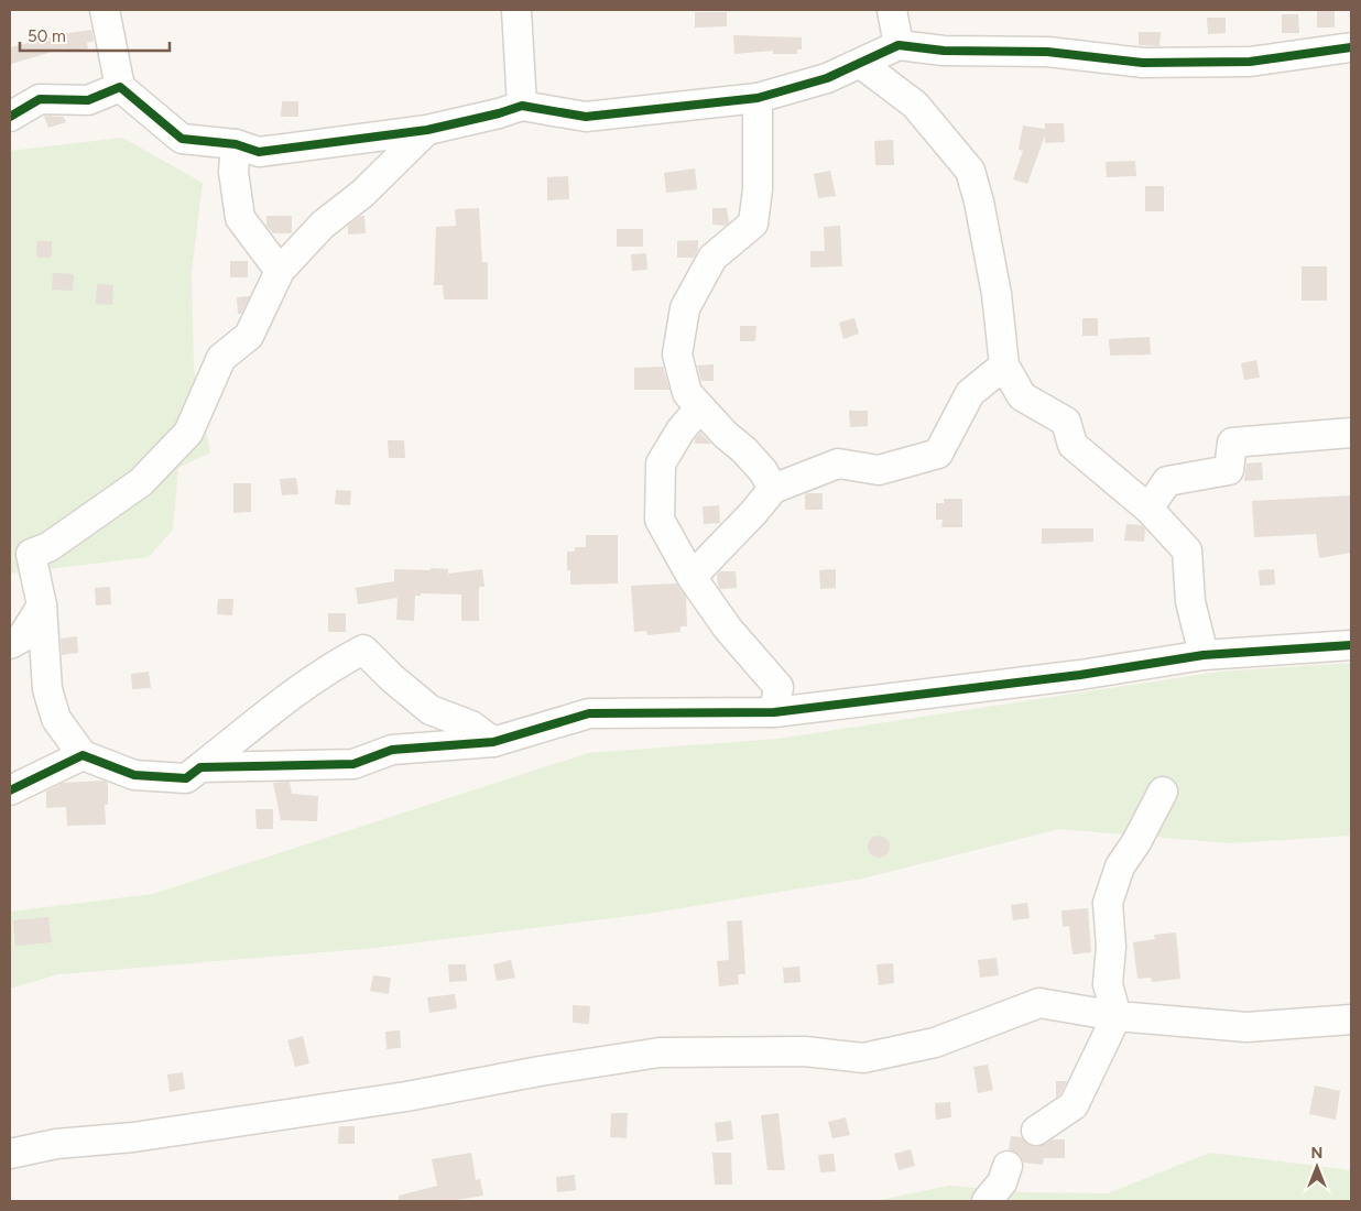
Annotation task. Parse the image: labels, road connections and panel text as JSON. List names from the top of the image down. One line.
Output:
{"scale_bar":"50 m","north":"top"}
